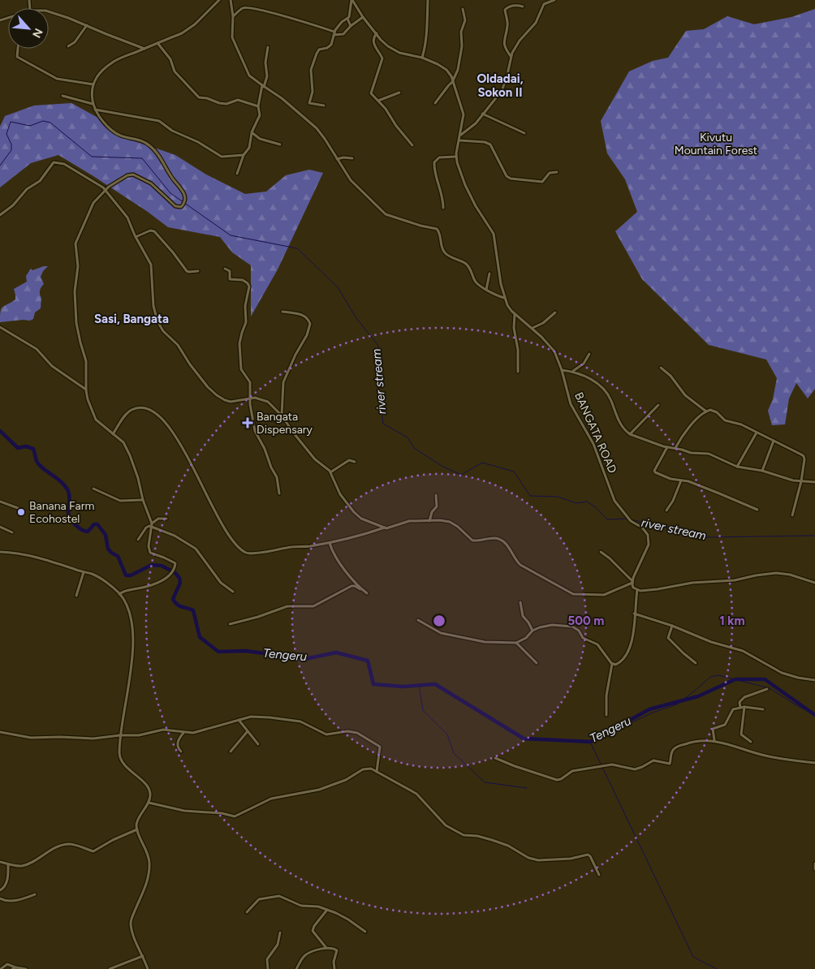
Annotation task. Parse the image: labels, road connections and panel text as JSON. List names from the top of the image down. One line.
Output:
{"streets":{"street":["BANGATA ROAD"]},"districts":["Oldadai, Sokon II","Sasi, Bangata"],"water":["river stream","Tengeru"],"parks":["Kivutu Mountain Forest"],"places":{"health":["Bangata Dispensary"],"other":["Banana Farm Ecohostel"]},"north":"bottom right","rings":["500 m","1 km"]}
